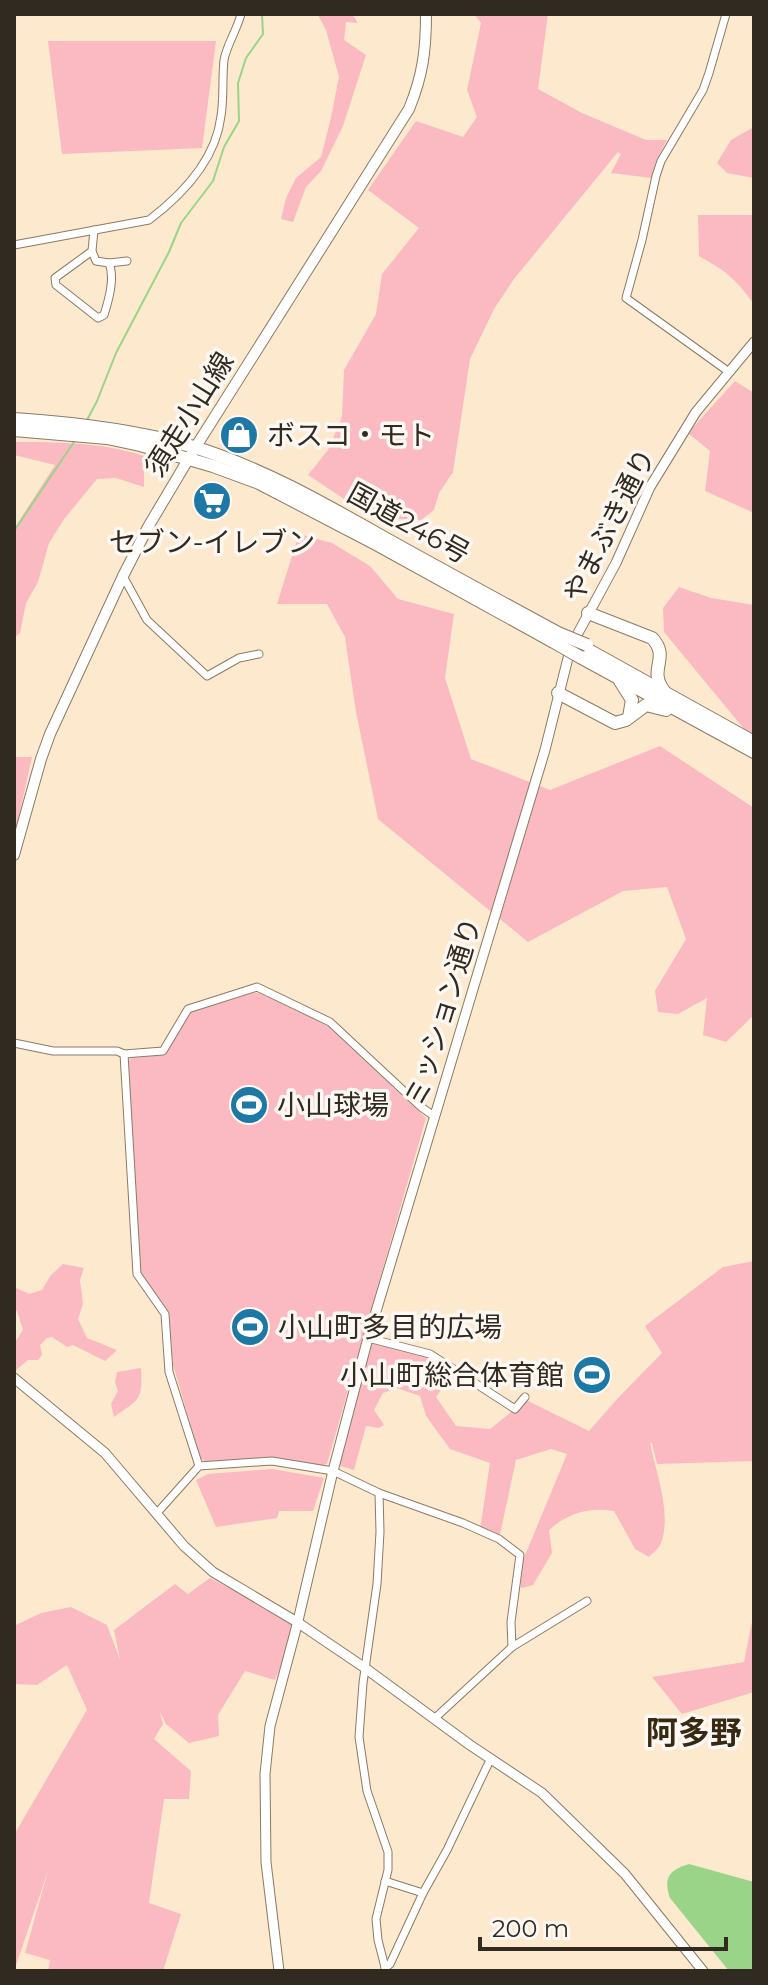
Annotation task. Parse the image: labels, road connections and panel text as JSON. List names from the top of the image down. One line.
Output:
{"streets":{"highway":["国道246号"],"main road":["須走小山線"],"street":["やまぶき通り","ミッション通り"]},"crossings":[["須走小山線","国道246号"],["やまぶき通り","ミッション通り"]],"districts":["阿多野"],"places":{"shop":["ボスコ・モト"],"supermarket":["セブン-イレブン"],"sports":["小山球場","小山町多目的広場","小山町総合体育館"]},"scale_bar":"200 m"}
